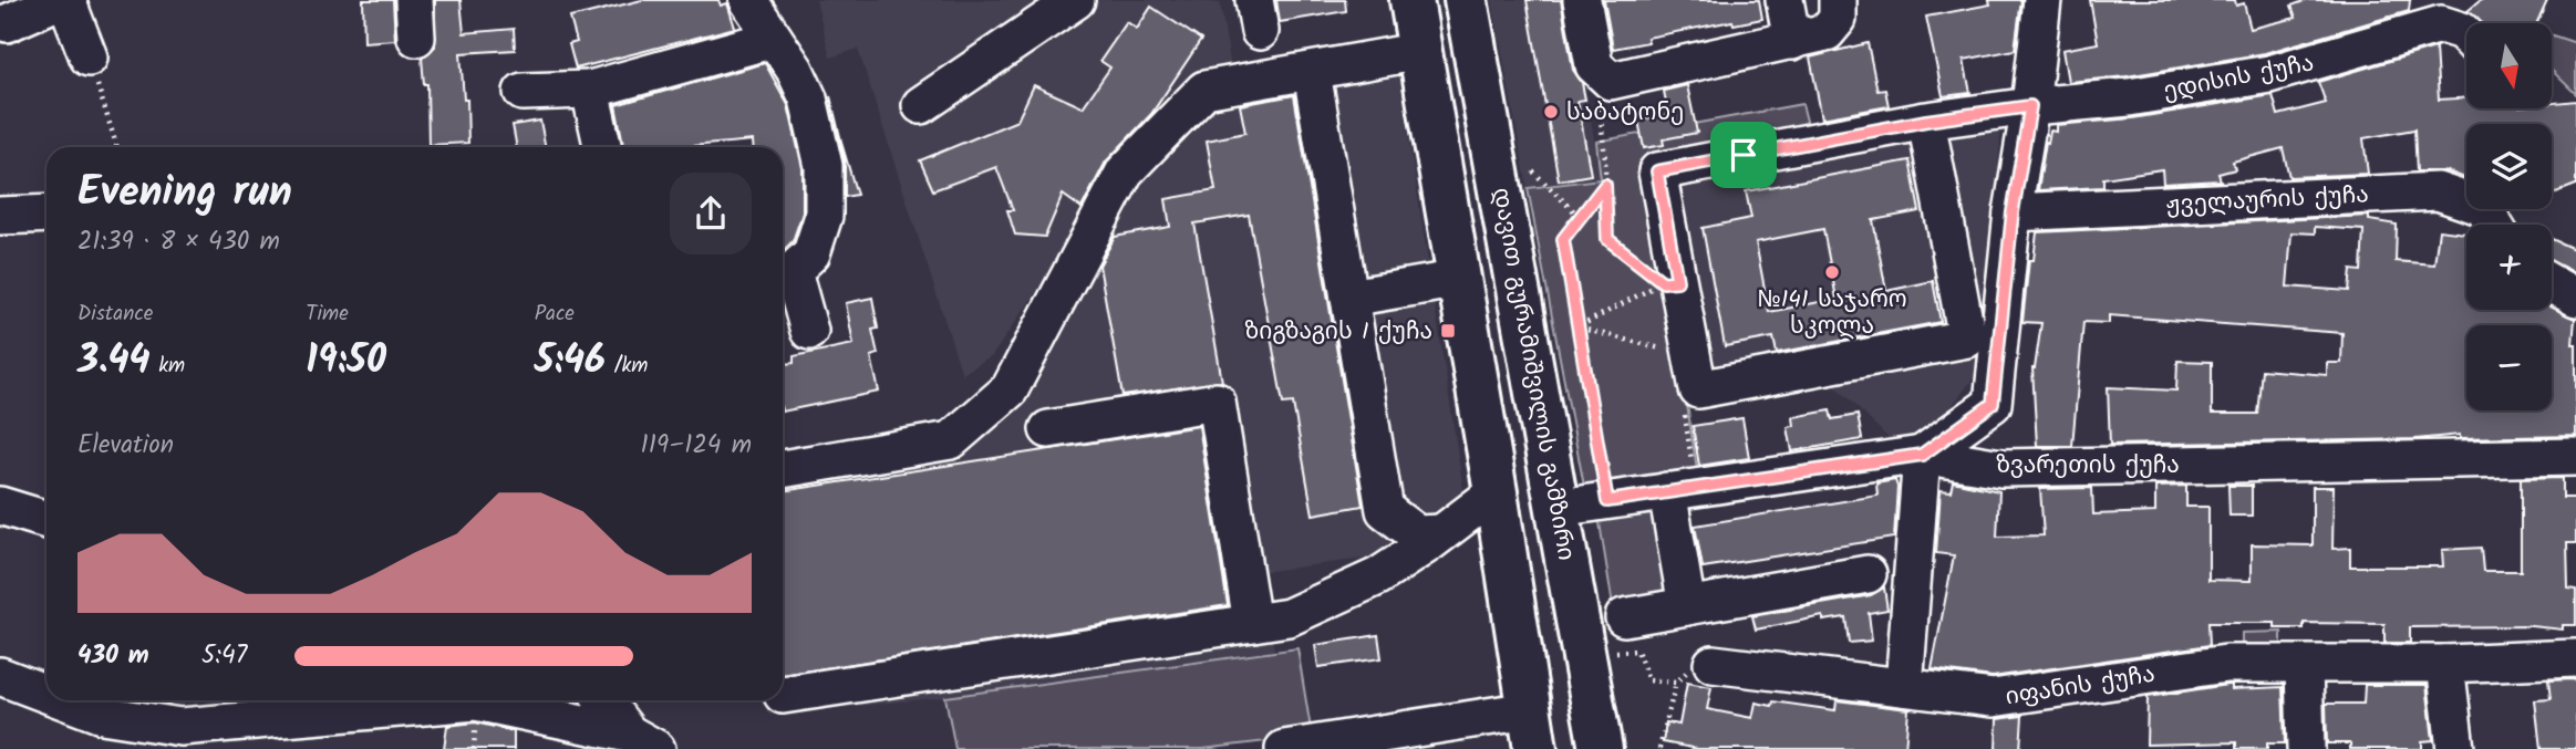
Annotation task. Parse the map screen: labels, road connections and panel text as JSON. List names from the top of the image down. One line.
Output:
{"streets":{"main road":["დავით გურამიშვილის გამზირი"],"street":["ედისის ქუჩა","ჟველაურის ქუჩა","ზვარეთის ქუჩა","იფანის ქუჩა"]},"crossings":[["დავით გურამიშვილის გამზირი","ზვარეთის ქუჩა"]],"places":{"other":["საბატონე","№141 საჯარო სკოლა"],"transit":["ზიგზაგის I ქუჩა"]},"north":"bottom","page":{"map_buttons":["+","−"],"heading":["Evening run","21:39 · 8 × 430 m"],"stats":[["Distance","3.44 km"],["Time","19:50"],["Pace","5:46 /km"]],"chart":["Elevation","119–124 m"],"list":[{"name":"430 m","note":"5:47"}]}}
